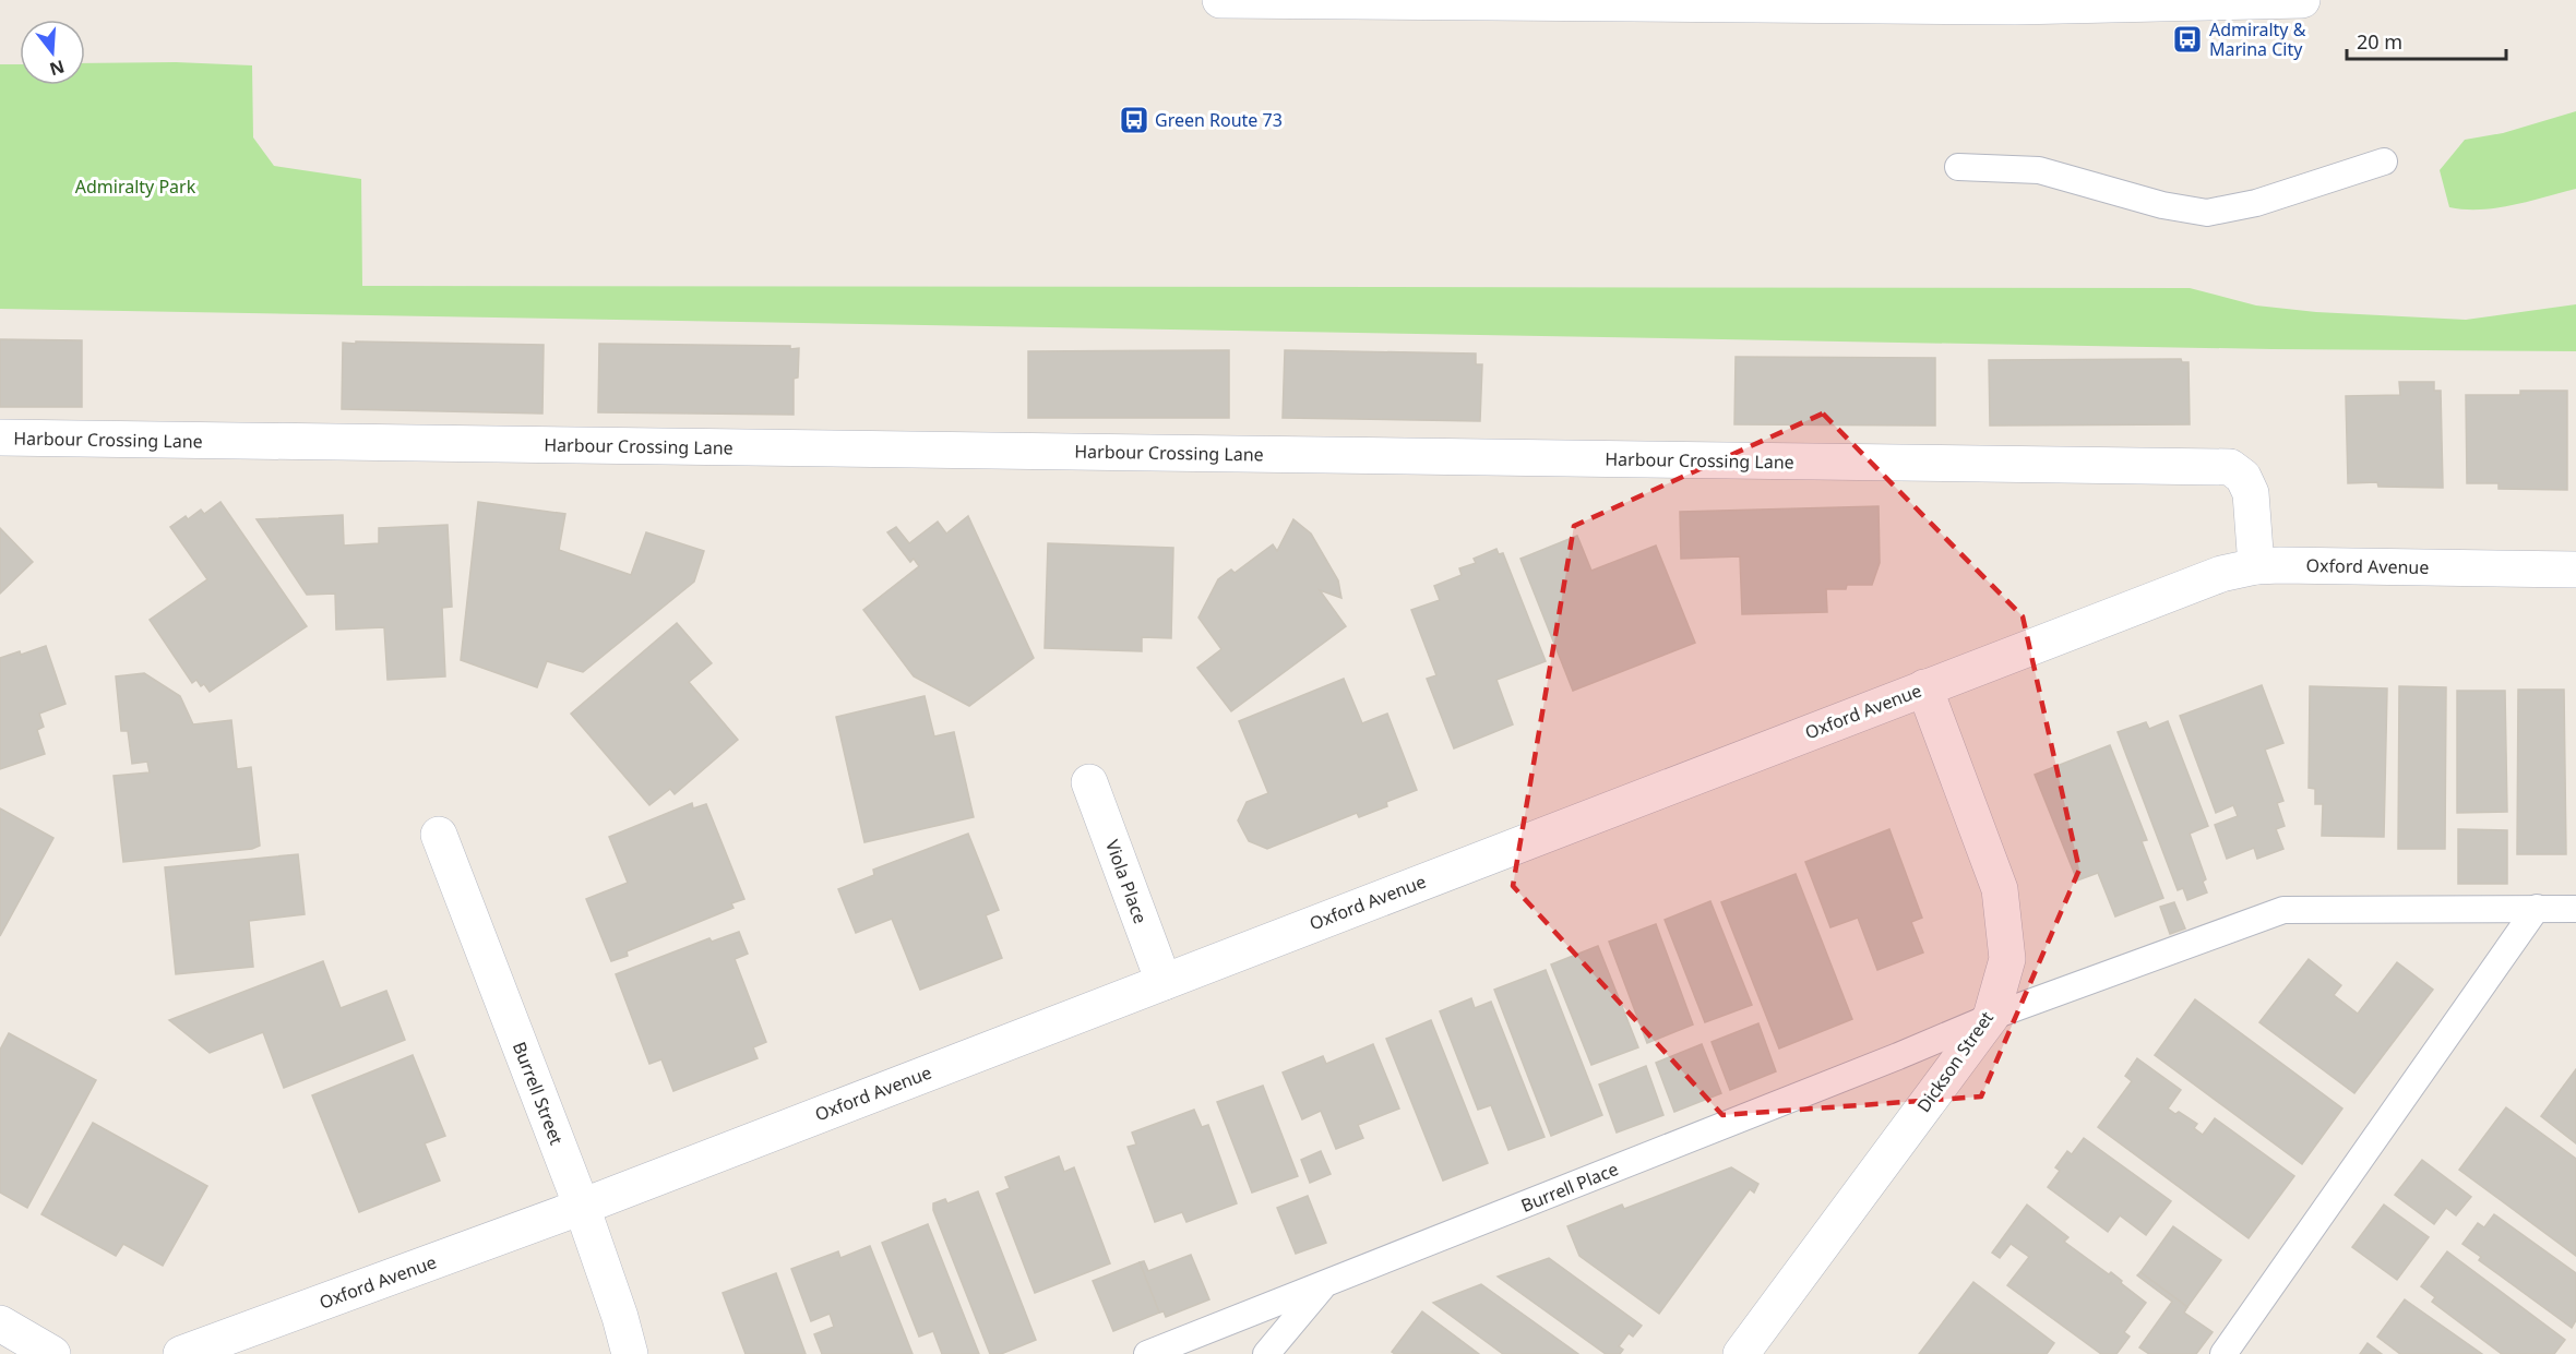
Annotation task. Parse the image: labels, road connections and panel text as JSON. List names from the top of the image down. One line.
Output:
{"streets":{"street":["Harbour Crossing Lane","Oxford Avenue","Viola Place","Dickson Street","Burrell Street"],"lane":["Burrell Place"]},"crossings":[["Harbour Crossing Lane","Oxford Avenue"],["Oxford Avenue","Viola Place"],["Oxford Avenue","Dickson Street"],["Oxford Avenue","Burrell Street"],["Dickson Street","Burrell Place"]],"parks":["Admiralty Park"],"places":{"bus stop":["Admiralty & Marina City","Green Route 73"]},"scale_bar":"20 m","north":"bottom"}
